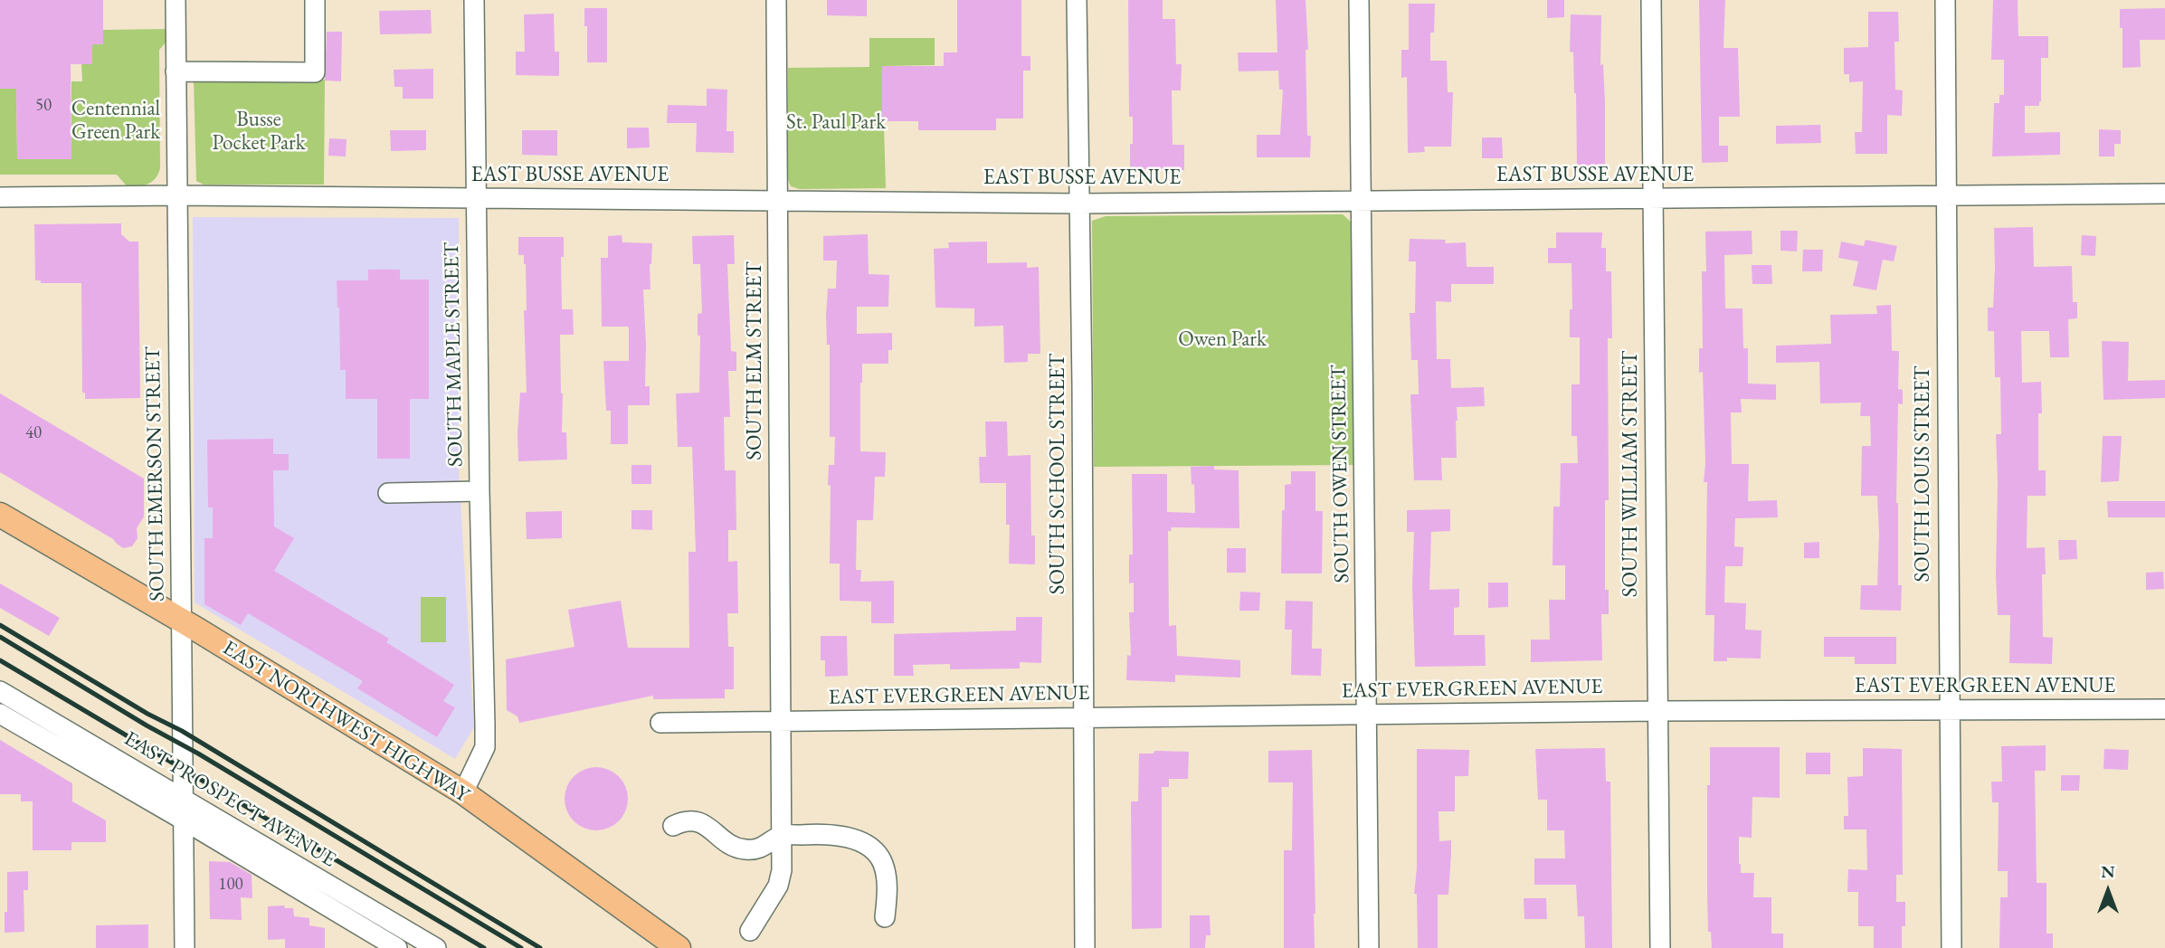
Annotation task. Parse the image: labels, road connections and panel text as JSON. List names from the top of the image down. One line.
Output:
{"streets":{"main road":["EAST NORTHWEST HIGHWAY"],"street":["EAST BUSSE AVENUE","SOUTH MAPLE STREET","SOUTH ELM STREET","SOUTH EMERSON STREET","SOUTH SCHOOL STREET","SOUTH OWEN STREET","SOUTH WILLIAM STREET","SOUTH LOUIS STREET","EAST EVERGREEN AVENUE","EAST PROSPECT AVENUE"]},"crossings":[["EAST BUSSE AVENUE","SOUTH MAPLE STREET"],["EAST BUSSE AVENUE","SOUTH ELM STREET"],["EAST BUSSE AVENUE","SOUTH EMERSON STREET"],["EAST BUSSE AVENUE","SOUTH SCHOOL STREET"],["EAST BUSSE AVENUE","SOUTH OWEN STREET"],["EAST BUSSE AVENUE","SOUTH WILLIAM STREET"],["EAST BUSSE AVENUE","SOUTH LOUIS STREET"],["SOUTH MAPLE STREET","EAST NORTHWEST HIGHWAY"],["SOUTH ELM STREET","EAST EVERGREEN AVENUE"],["SOUTH EMERSON STREET","EAST NORTHWEST HIGHWAY"],["SOUTH EMERSON STREET","EAST PROSPECT AVENUE"],["SOUTH SCHOOL STREET","EAST EVERGREEN AVENUE"],["SOUTH OWEN STREET","EAST EVERGREEN AVENUE"],["SOUTH WILLIAM STREET","EAST EVERGREEN AVENUE"],["SOUTH LOUIS STREET","EAST EVERGREEN AVENUE"]],"parks":["Centennial Green Park","Busse Pocket Park","St. Paul Park","Owen Park"],"house_numbers":["50","40","100"],"north":"top"}
